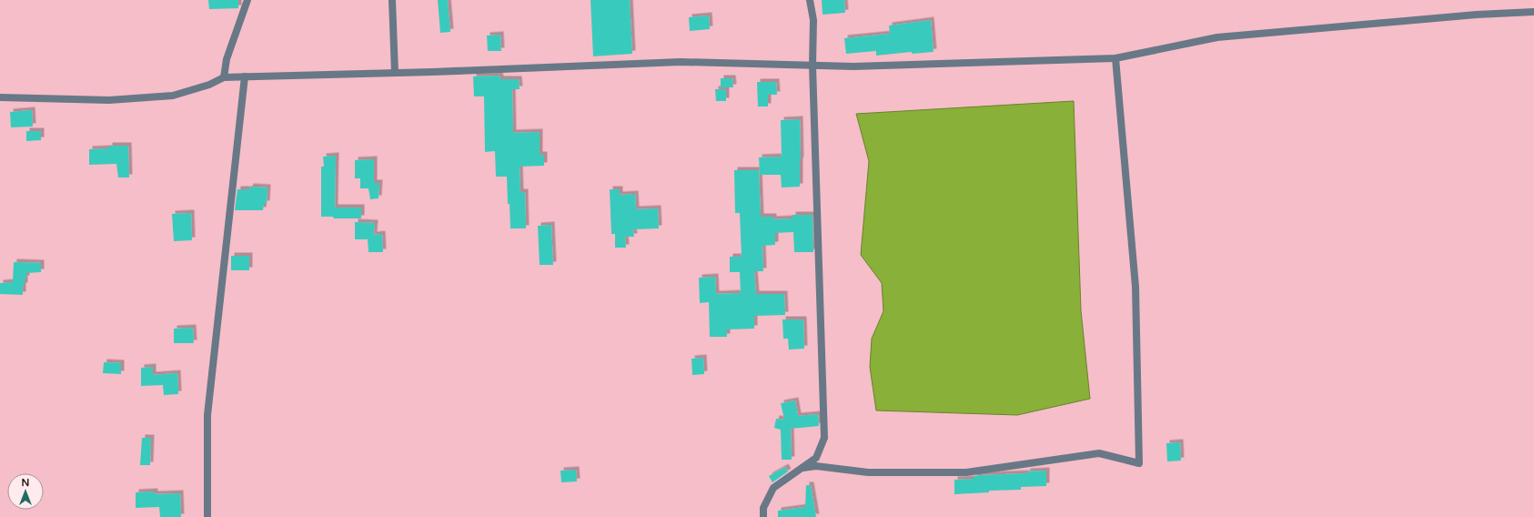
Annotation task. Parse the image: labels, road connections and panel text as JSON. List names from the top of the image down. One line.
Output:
{"north":"top"}
